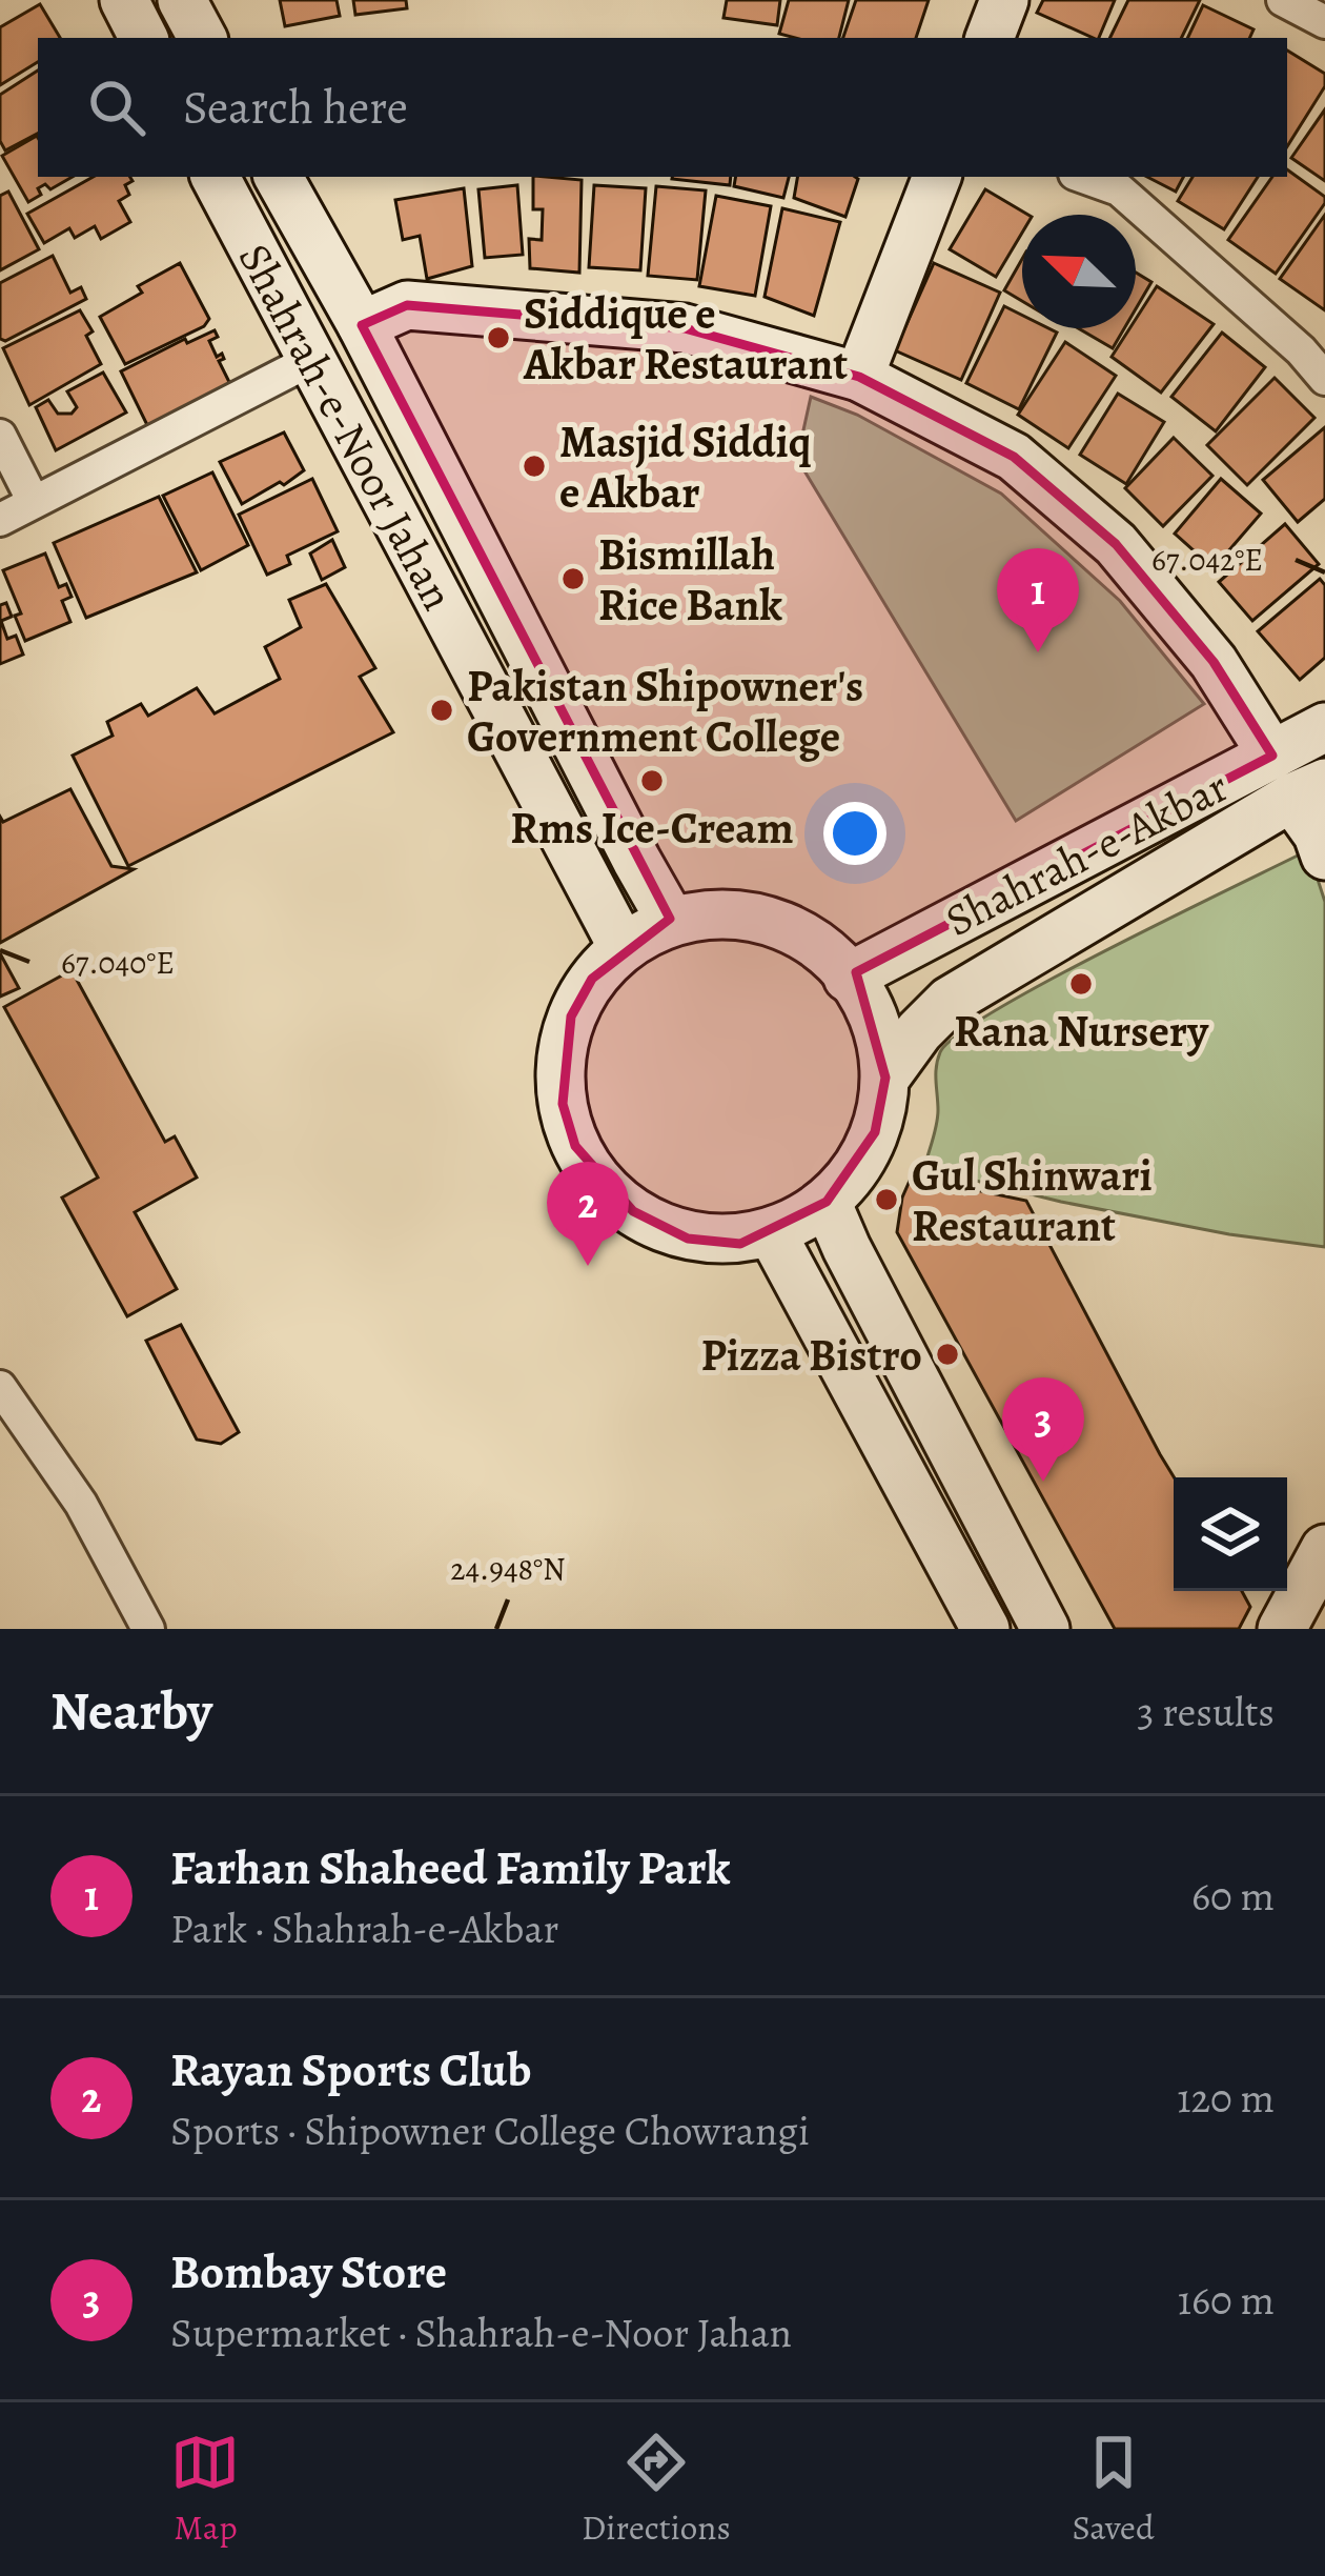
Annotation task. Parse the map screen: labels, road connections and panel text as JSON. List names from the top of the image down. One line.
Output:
{"streets":{"main road":["Shahrah-e-Noor Jahan","Shahrah-e-Akbar"]},"crossings":[["Shahrah-e-Noor Jahan","Shahrah-e-Akbar"]],"places":["Siddique e Akbar Restaurant","Masjid Siddiq e Akbar","Bismillah Rice Bank","Pakistan Shipowner's Government College","Rms Ice-Cream","Rana Nursery","Gul Shinwari Restaurant","Pizza Bistro"],"north":"top left","page":{"search":"Search here","pins":["1","2","3"],"heading":["Nearby","3 results"],"list":[{"mark":"1","name":"Farhan Shaheed Family Park","note":"Park · Shahrah-e-Akbar","value":"60 m"},{"mark":"2","name":"Rayan Sports Club","note":"Sports · Shipowner College Chowrangi","value":"120 m"},{"mark":"3","name":"Bombay Store","note":"Supermarket · Shahrah-e-Noor Jahan","value":"160 m"}],"nav":["Map","Directions","Saved"]},"coordinates":["67.042°E","67.040°E","24.948°N"]}
